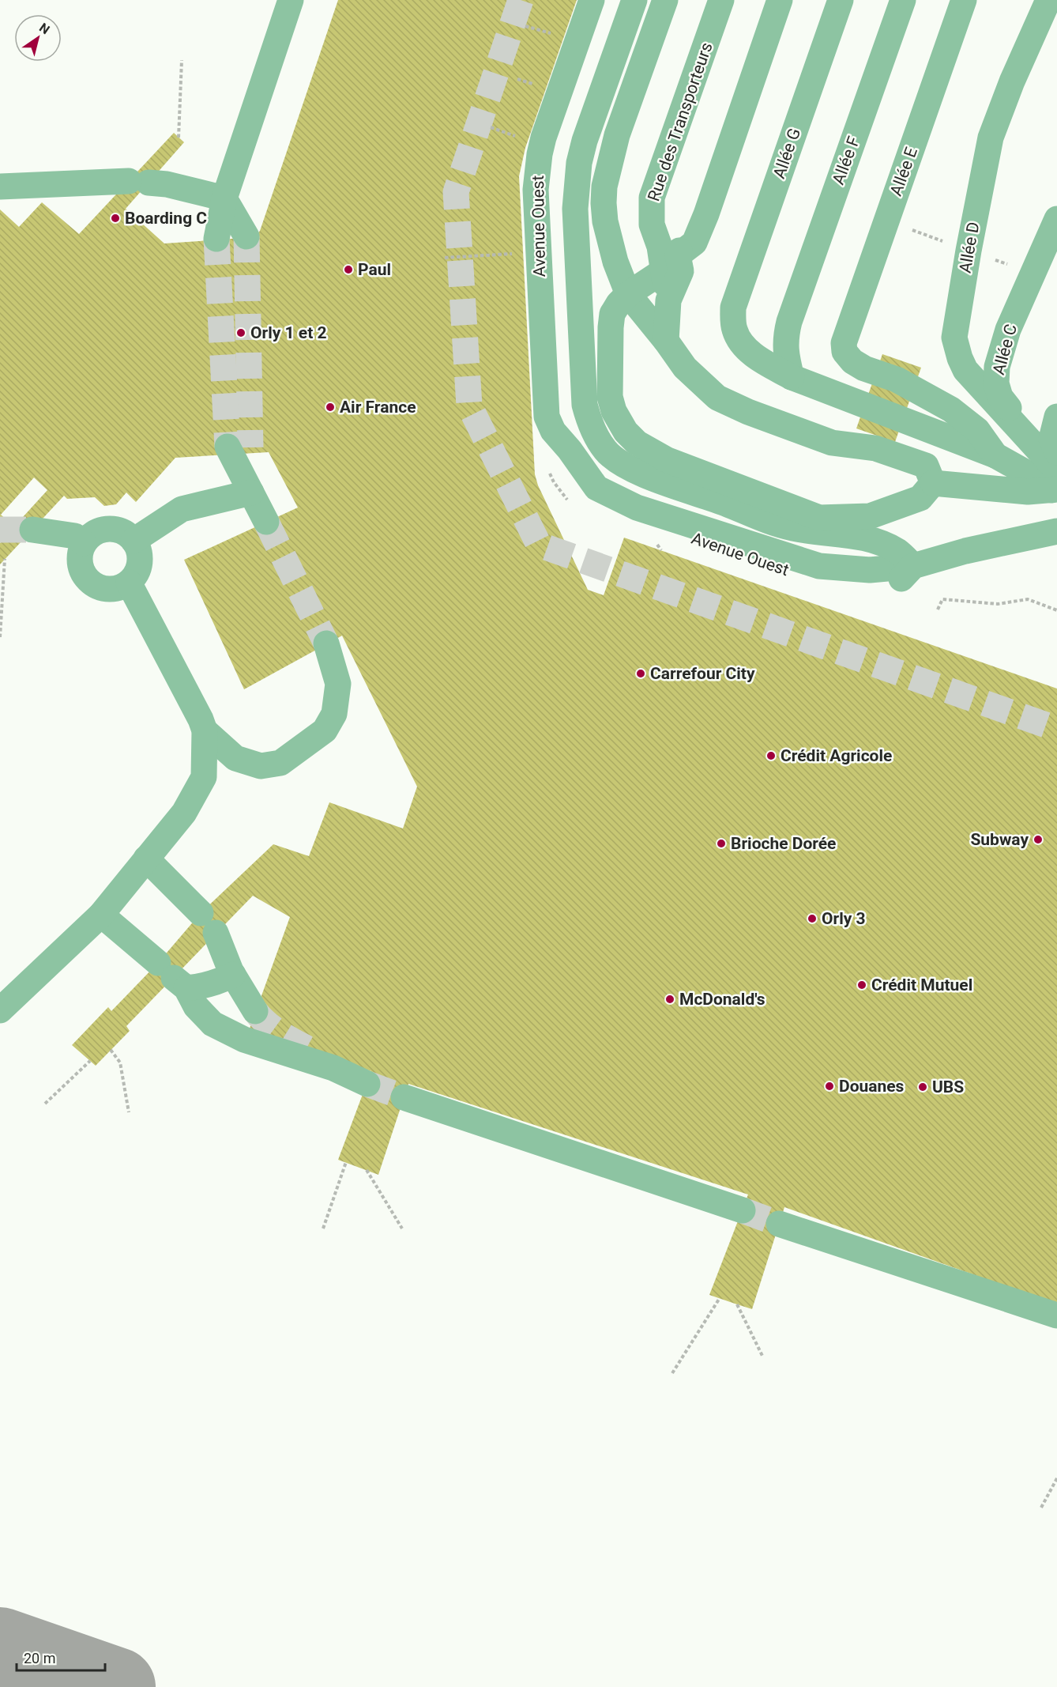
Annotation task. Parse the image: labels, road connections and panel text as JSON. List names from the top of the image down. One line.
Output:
{"streets":{"lane":["Rue des Transporteurs","Allée G","Allée F","Allée E","Avenue Ouest","Allée D","Allée C"]},"crossings":[["Allée G","Allée F"],["Allée D","Allée C"]],"places":["Boarding C","Paul","Orly 1 et 2","Air France","Carrefour City","Crédit Agricole","Subway","Brioche Dorée","Orly 3","Crédit Mutuel","McDonald's","Douanes","UBS"],"scale_bar":"20 m","north":"top right"}
